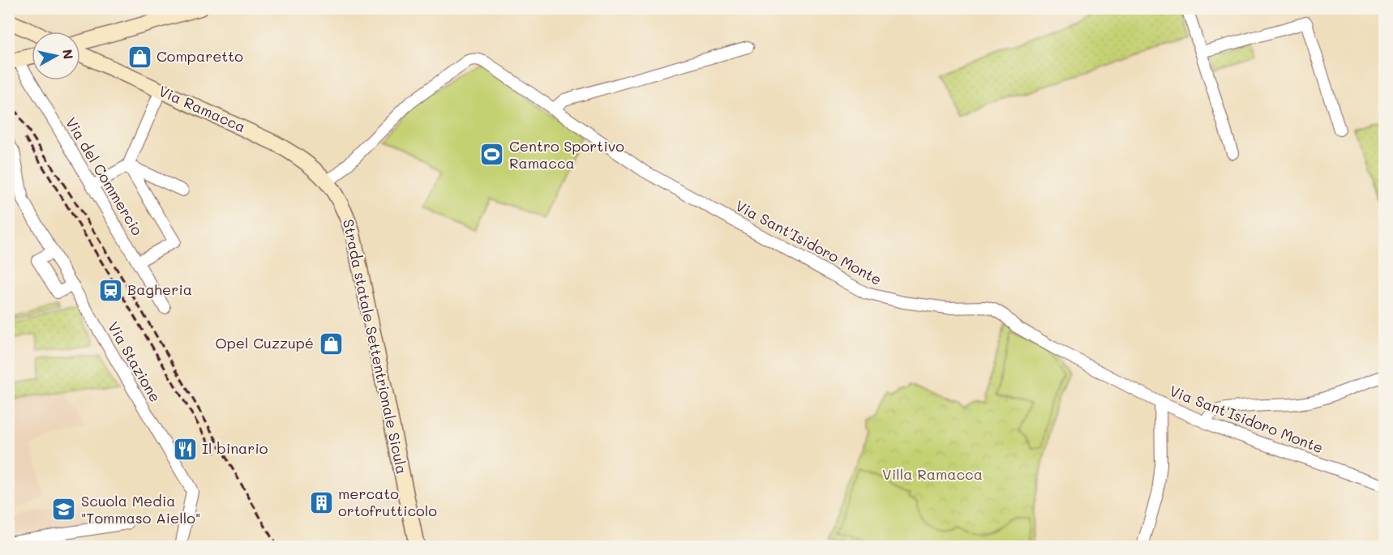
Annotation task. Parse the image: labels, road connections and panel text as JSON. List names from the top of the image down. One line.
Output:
{"streets":{"main road":["Via Ramacca","Strada statale Settentrionale Sicula"],"street":["Via del Commercio","Via Sant'Isidoro Monte","Via Stazione"]},"crossings":[["Via Ramacca","Via Sant'Isidoro Monte"],["Via Ramacca","Strada statale Settentrionale Sicula"],["Via Sant'Isidoro Monte","Strada statale Settentrionale Sicula"]],"parks":["Villa Ramacca"],"places":{"shop":["Comparetto","Opel Cuzzupé"],"sports":["Centro Sportivo Ramacca"],"station":["Bagheria"],"restaurant":["Il binario"],"building":["mercato ortofrutticolo"],"school or university":["Scuola Media \"Tommaso Aiello\""]},"north":"right"}
